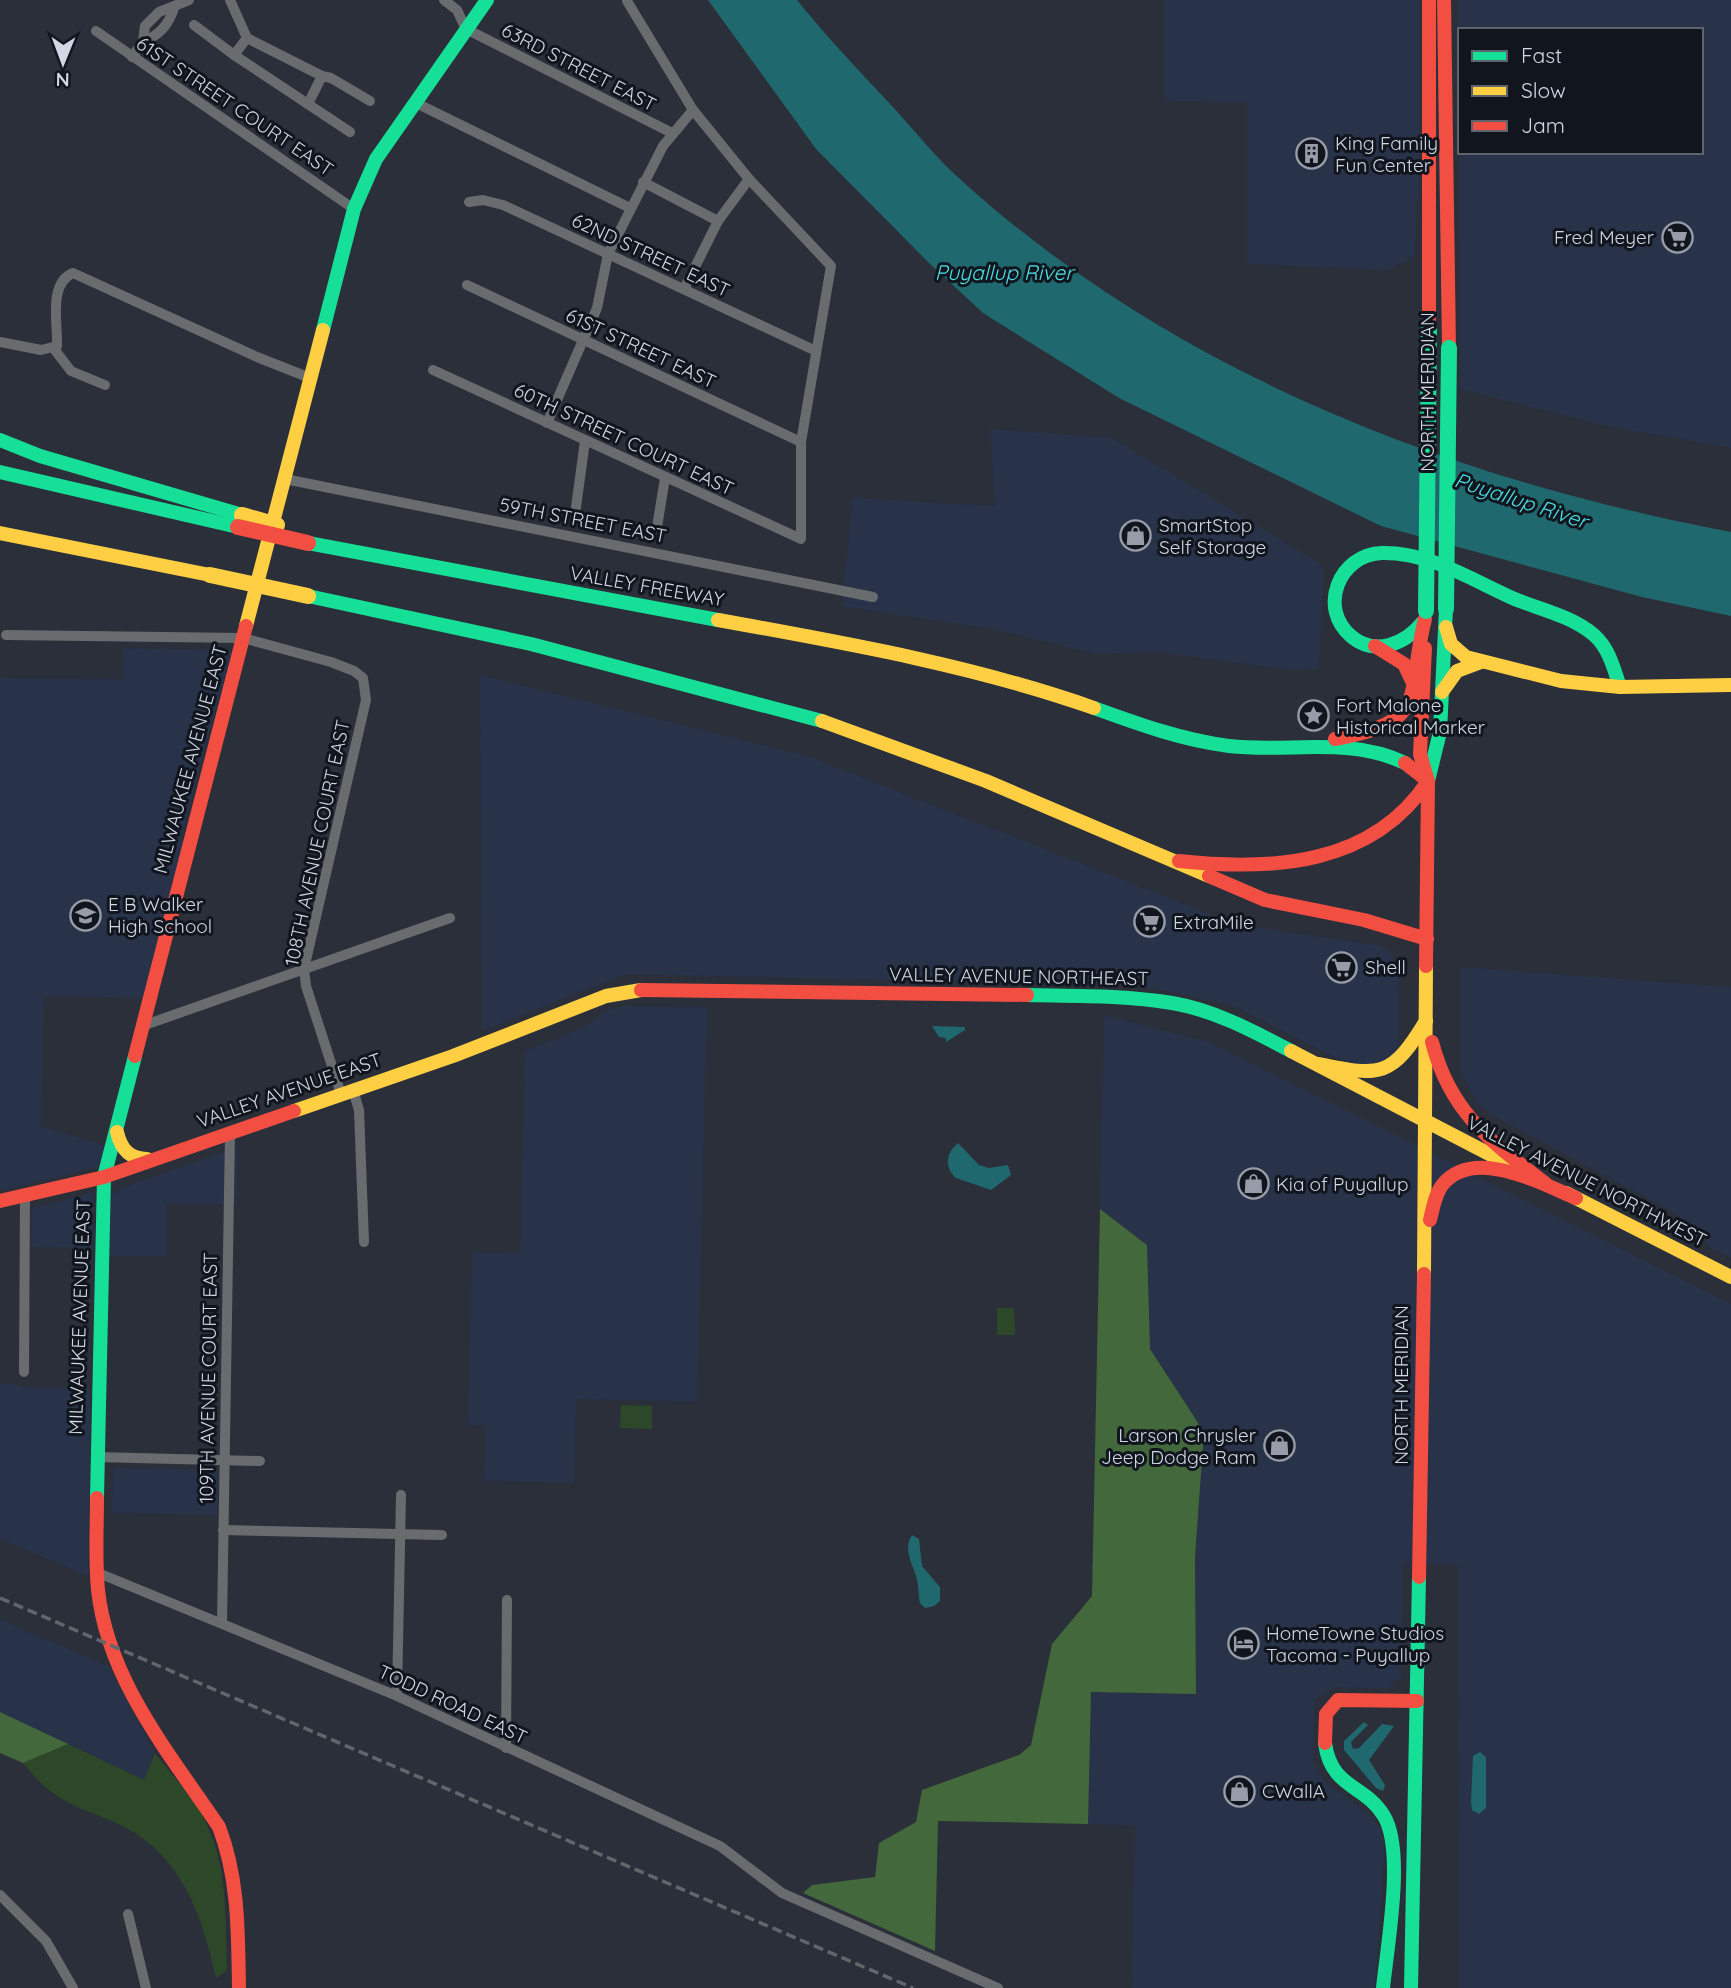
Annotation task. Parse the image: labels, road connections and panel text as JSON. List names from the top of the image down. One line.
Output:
{"streets":{"main road":["NORTH MERIDIAN","VALLEY FREEWAY","MILWAUKEE AVENUE EAST","VALLEY AVENUE NORTHEAST","VALLEY AVENUE EAST","VALLEY AVENUE NORTHWEST"],"street":["63RD STREET EAST","61ST STREET COURT EAST","62ND STREET EAST","61ST STREET EAST","60TH STREET COURT EAST","59TH STREET EAST","108TH AVENUE COURT EAST","109TH AVENUE COURT EAST","TODD ROAD EAST"]},"crossings":[["63RD STREET EAST","MILWAUKEE AVENUE EAST"],["61ST STREET COURT EAST","MILWAUKEE AVENUE EAST"],["61ST STREET EAST","60TH STREET COURT EAST"],["NORTH MERIDIAN","VALLEY AVENUE NORTHEAST"],["NORTH MERIDIAN","VALLEY AVENUE NORTHWEST"],["59TH STREET EAST","MILWAUKEE AVENUE EAST"],["MILWAUKEE AVENUE EAST","108TH AVENUE COURT EAST"],["MILWAUKEE AVENUE EAST","VALLEY AVENUE EAST"],["MILWAUKEE AVENUE EAST","TODD ROAD EAST"],["108TH AVENUE COURT EAST","VALLEY AVENUE EAST"],["VALLEY AVENUE NORTHEAST","VALLEY AVENUE EAST"],["VALLEY AVENUE NORTHEAST","VALLEY AVENUE NORTHWEST"],["VALLEY AVENUE EAST","109TH AVENUE COURT EAST"],["109TH AVENUE COURT EAST","TODD ROAD EAST"]],"water":["Puyallup River"],"places":{"building":["King Family Fun Center"],"supermarket":["Fred Meyer","ExtraMile","Shell"],"shop":["SmartStop Self Storage","Kia of Puyallup","Larson Chrysler Jeep Dodge Ram","CWallA"],"place":["Fort Malone Historical Marker"],"school or university":["E B Walker High School"],"hotel":["HomeTowne Studios Tacoma - Puyallup"]},"legend":["Fast","Slow","Jam"],"north":"bottom"}
